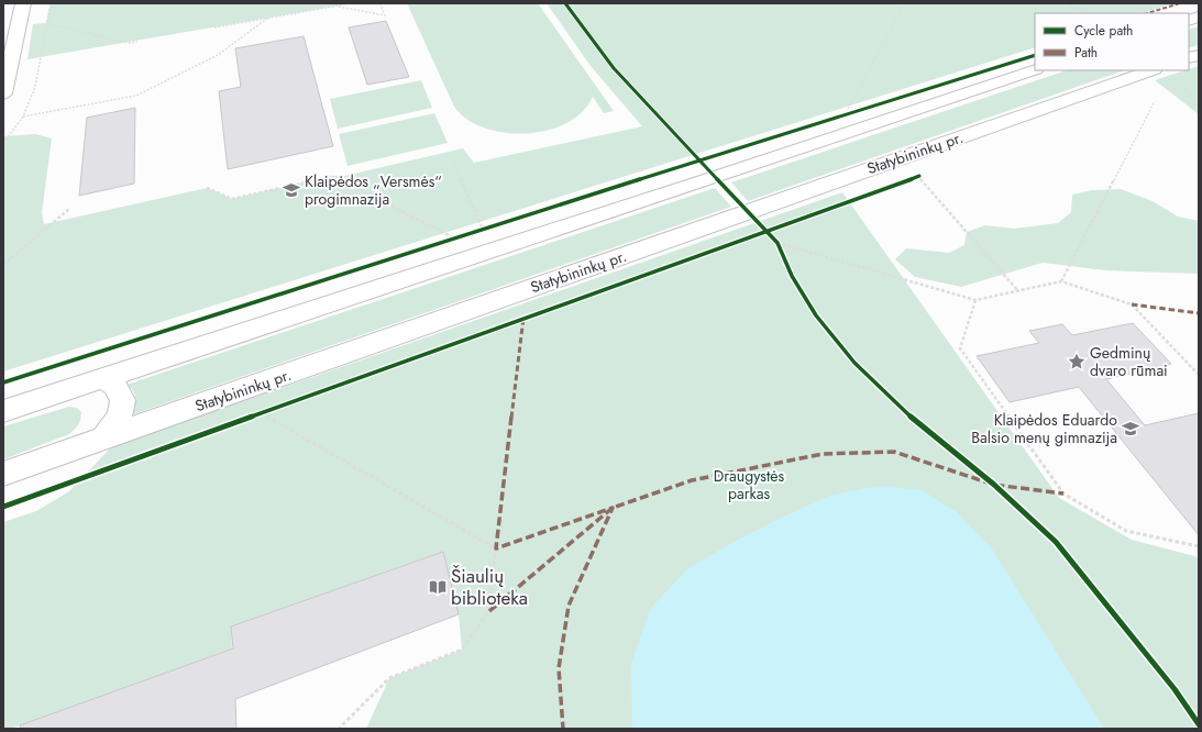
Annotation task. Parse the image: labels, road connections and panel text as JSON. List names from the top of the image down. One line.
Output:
{"streets":{"main road":["Statybininkų pr."]},"parks":["Draugystės parkas"],"places":{"school or university":["Klaipėdos „Versmės“ progimnazija","Klaipėdos Eduardo Balsio menų gimnazija"],"place":["Gedminų dvaro rūmai"],"library":["Šiaulių biblioteka"]},"legend":["Cycle path","Path"]}
